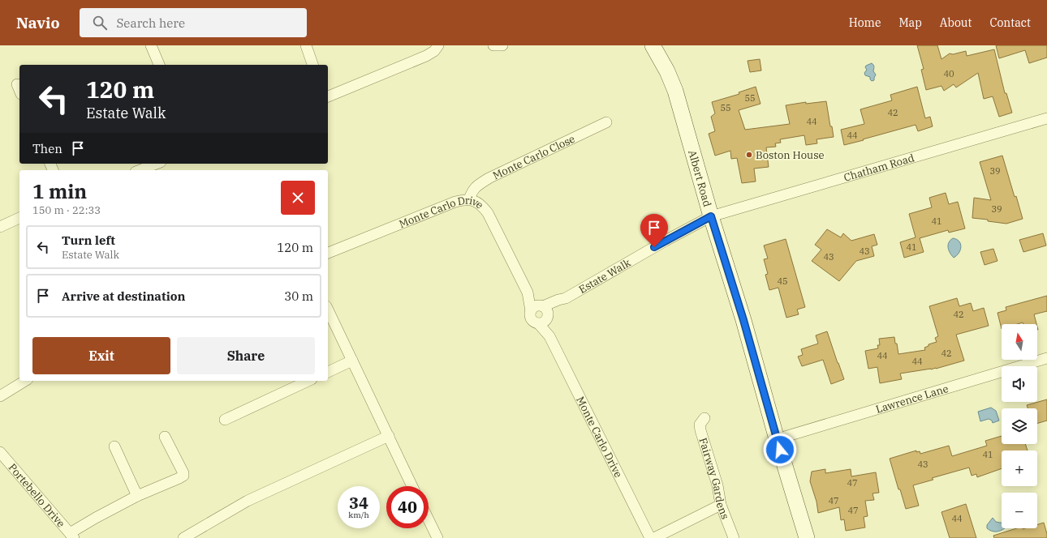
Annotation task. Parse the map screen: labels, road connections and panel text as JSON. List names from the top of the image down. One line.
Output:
{"streets":{"street":["Monte Carlo Close","Chatham Road","Albert Road","Monte Carlo Drive","Estate Walk","Lawrence Lane","Fairway Gardens","Portebello Drive"]},"crossings":[["Monte Carlo Close","Monte Carlo Drive"],["Chatham Road","Albert Road"],["Chatham Road","Estate Walk"],["Albert Road","Estate Walk"],["Albert Road","Lawrence Lane"],["Monte Carlo Drive","Estate Walk"]],"places":["Boston House"],"house_numbers":["40","55","55","42","44","44","39","39","41","41","43","43","45","42","42","44","44","41","43","47","47","47","44"],"north":"top","page":{"header":"Navio","search":"Search here","nav":["Home","Map","About","Contact"],"turn":["120 m","Estate Walk"],"then":"Then","heading":["1 min","150 m · 22:33"],"list":[{"name":"Turn left","note":"Estate Walk","value":"120 m"},{"name":"Arrive at destination","value":"30 m"}],"map_buttons":["+","−"],"buttons":["Exit","Share"],"speed":"34 km/h","limit":"40"}}
